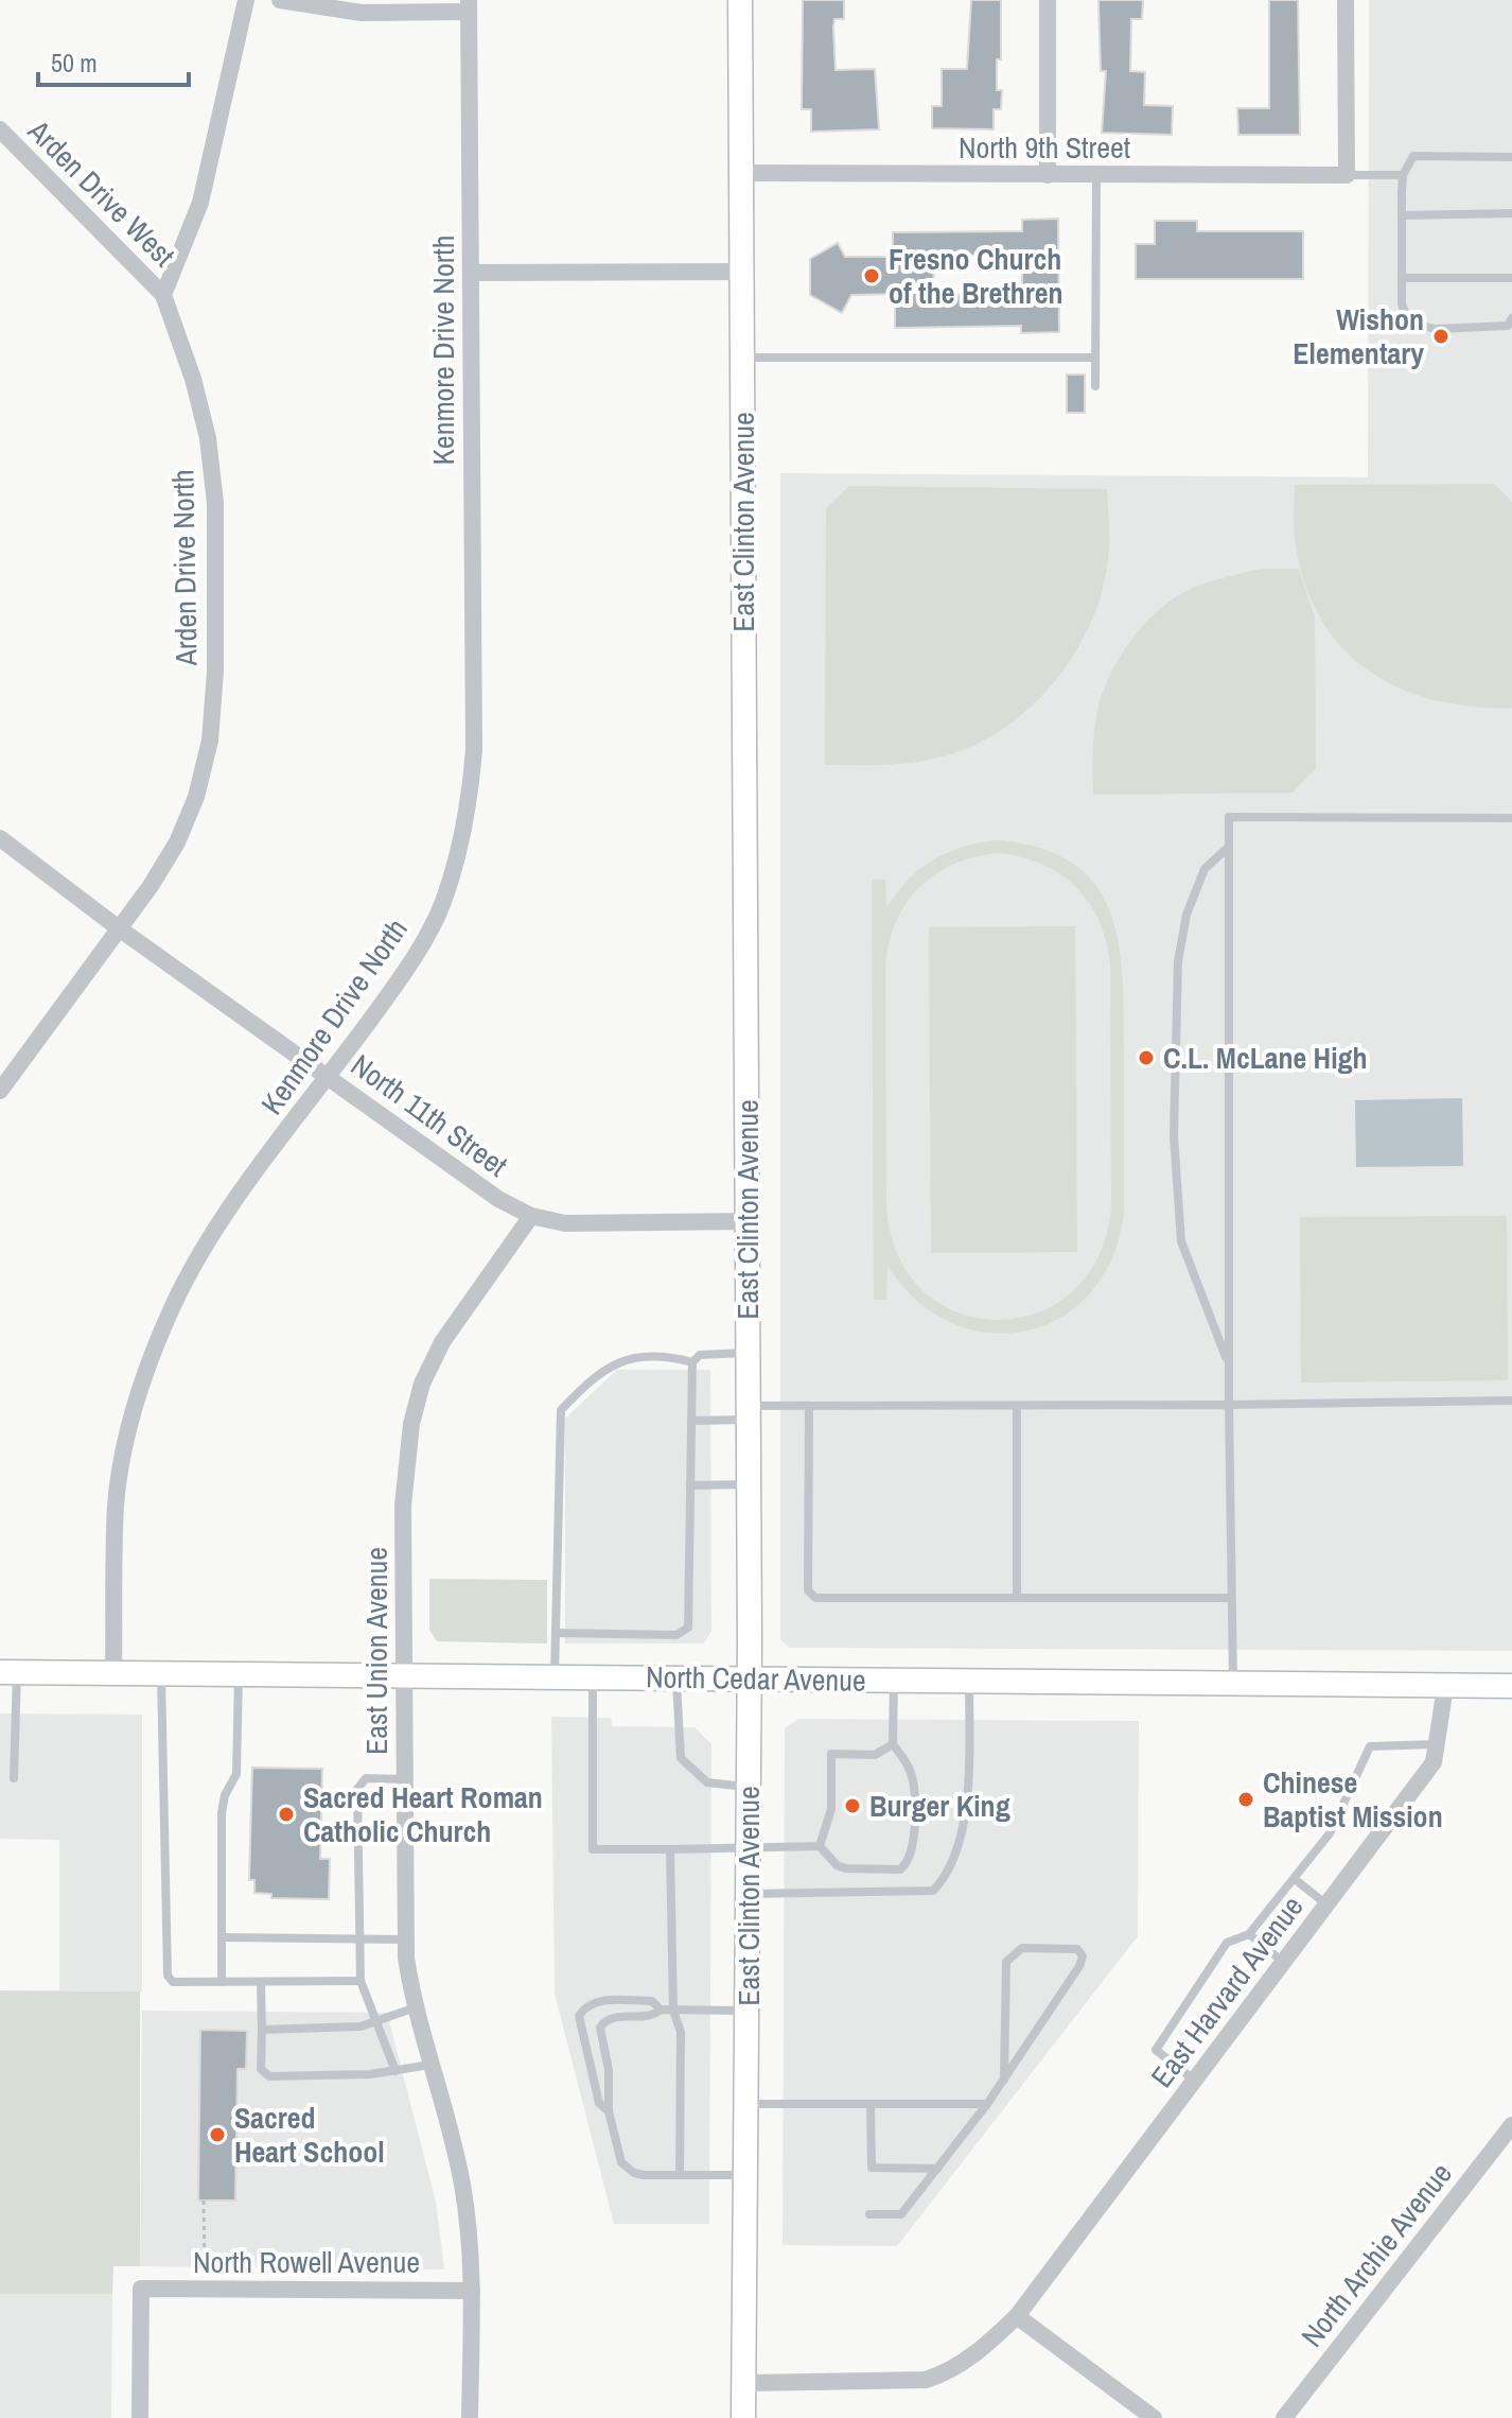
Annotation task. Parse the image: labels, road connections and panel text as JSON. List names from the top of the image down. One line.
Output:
{"streets":{"main road":["East Clinton Avenue","North Cedar Avenue"],"street":["North 9th Street","Arden Drive West","Kenmore Drive North","Arden Drive North","North 11th Street","East Union Avenue","East Harvard Avenue","North Archie Avenue","North Rowell Avenue"]},"crossings":[["North 9th Street","East Clinton Avenue"],["Arden Drive West","Arden Drive North"],["Kenmore Drive North","North 11th Street"],["Kenmore Drive North","North Cedar Avenue"],["East Clinton Avenue","North 11th Street"],["East Clinton Avenue","North Cedar Avenue"],["Arden Drive North","North 11th Street"],["North 11th Street","East Union Avenue"],["East Union Avenue","North Cedar Avenue"],["East Union Avenue","North Rowell Avenue"],["North Cedar Avenue","East Harvard Avenue"]],"places":["Fresno Church of the Brethren","Wishon Elementary","C.L. McLane High","Chinese Baptist Mission","Burger King","Sacred Heart Roman Catholic Church","Sacred Heart School"],"scale_bar":"50 m"}
